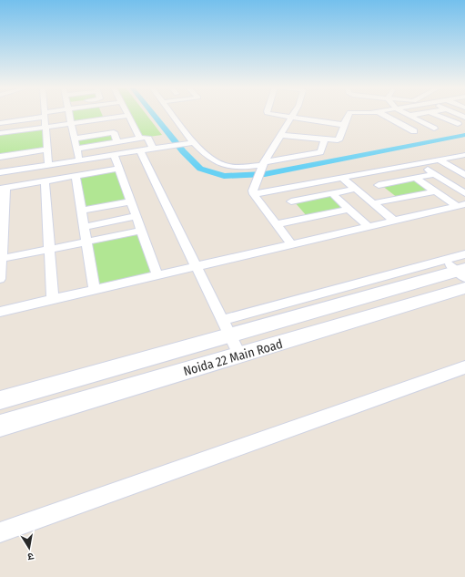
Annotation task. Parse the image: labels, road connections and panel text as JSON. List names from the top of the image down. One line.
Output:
{"streets":{"street":["Noida 22 Main Road"]},"north":"bottom"}
